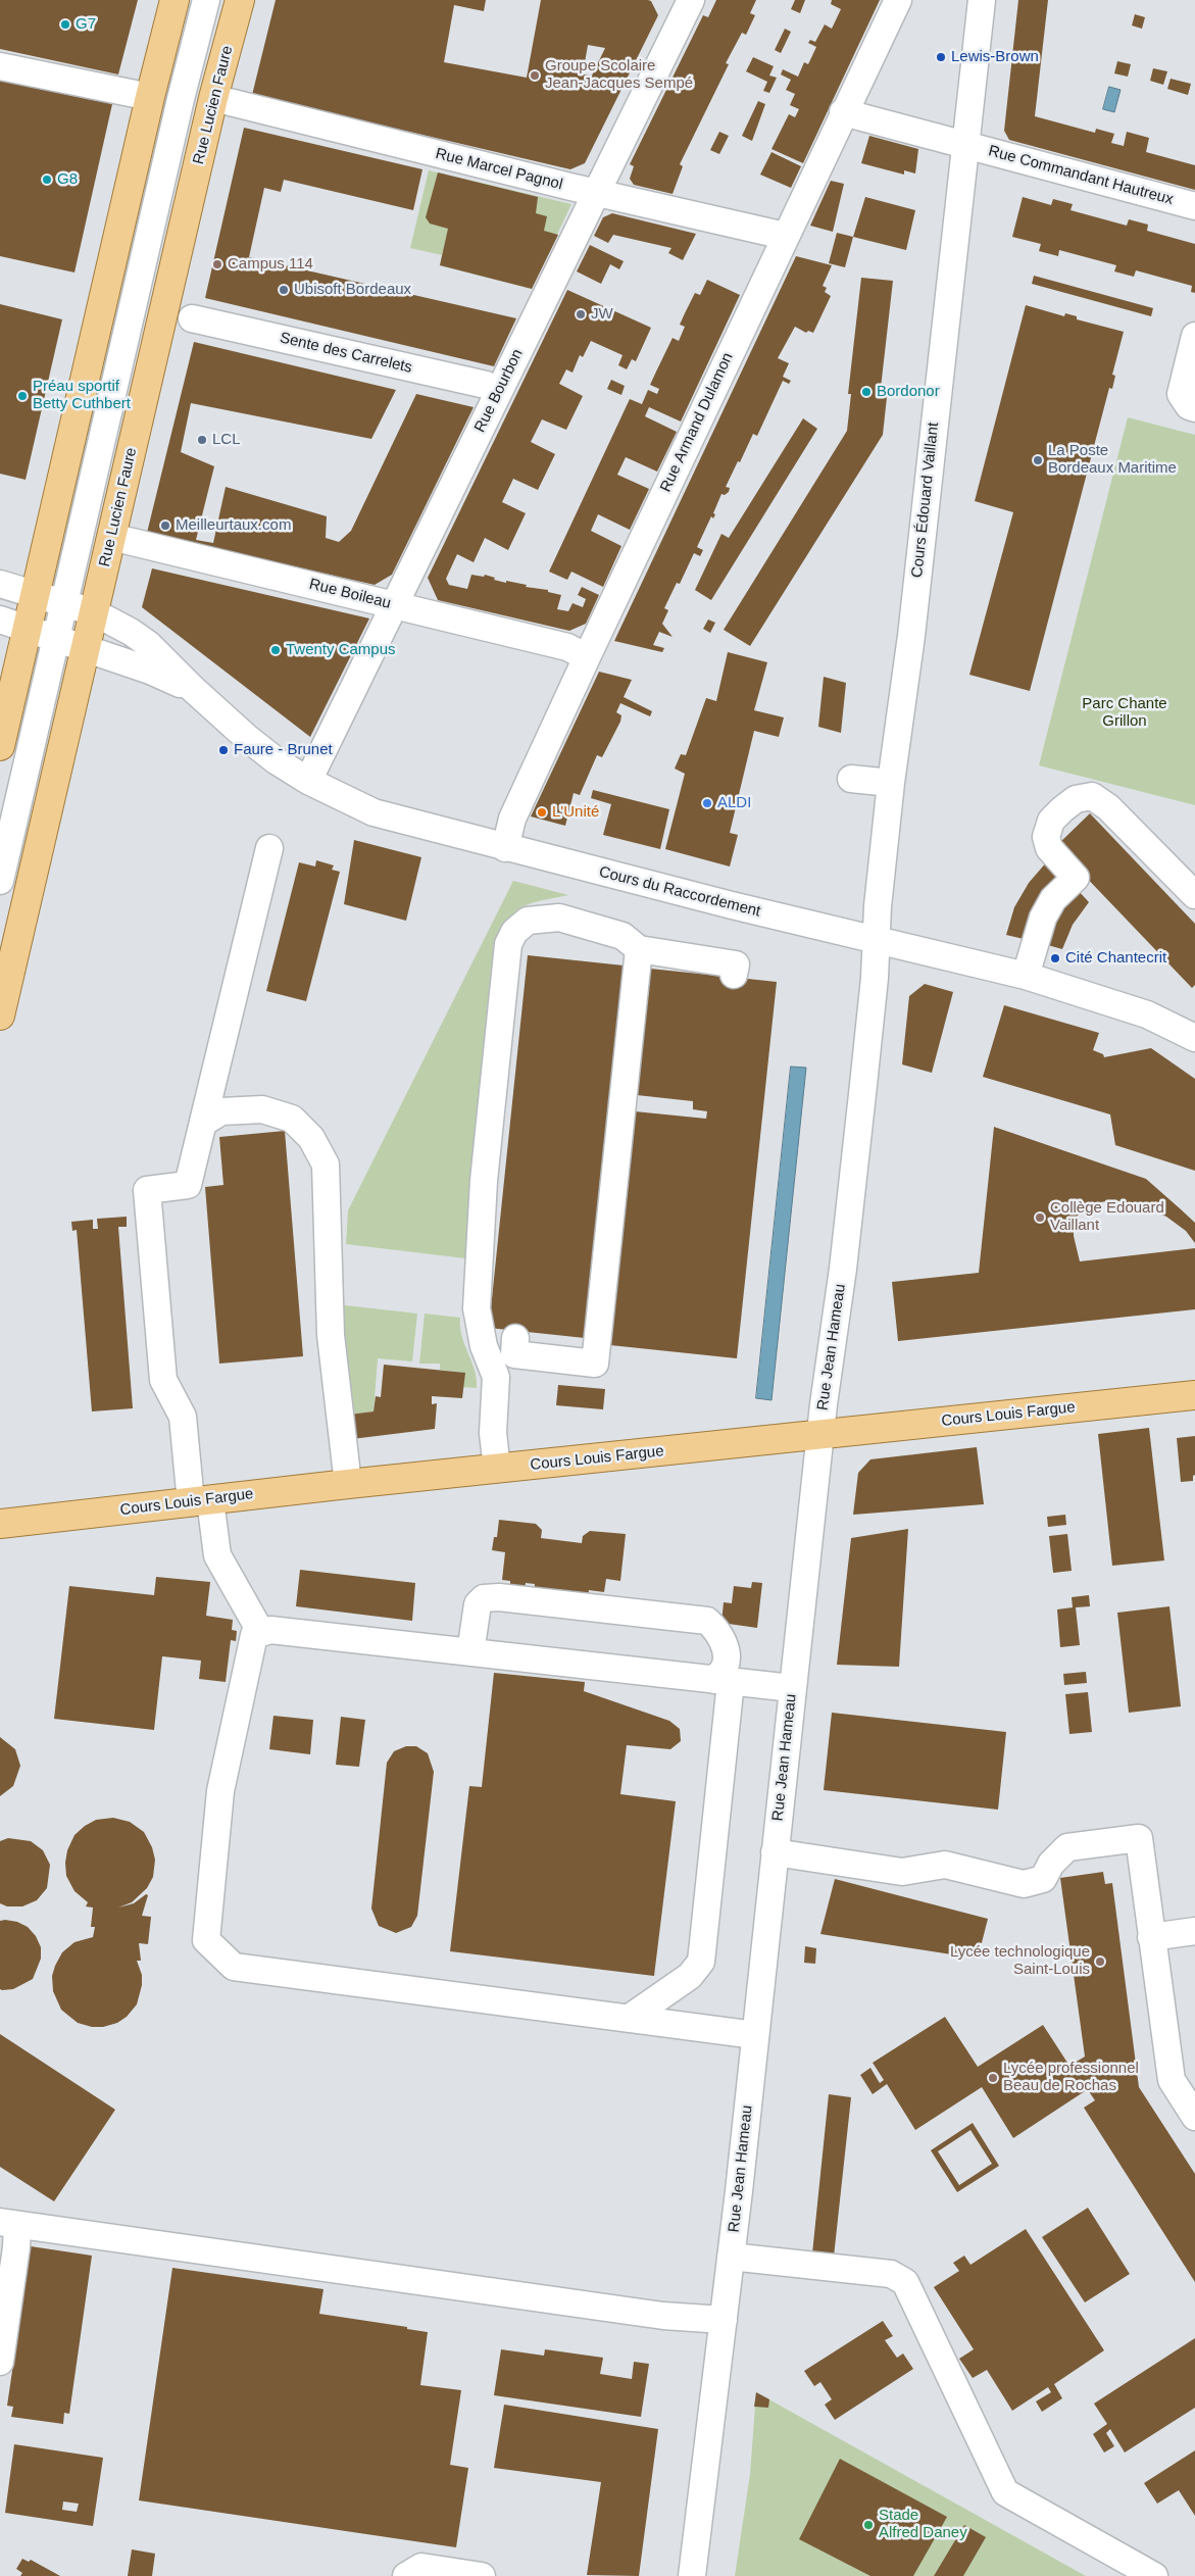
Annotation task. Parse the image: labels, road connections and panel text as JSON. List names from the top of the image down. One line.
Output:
{"streets":{"main road":["Rue Lucien Faure","Cours Louis Fargue"],"street":["Rue Marcel Pagnol","Rue Commandant Hautreux","Sente des Carrelets","Rue Bourbon","Rue Armand Dulamon","Cours Édouard Vaillant","Rue Boileau","Cours du Raccordement","Rue Jean Hameau"]},"crossings":[["Rue Lucien Faure","Rue Marcel Pagnol"],["Rue Lucien Faure","Rue Boileau"],["Rue Lucien Faure","Cours du Raccordement"],["Rue Marcel Pagnol","Rue Bourbon"],["Rue Marcel Pagnol","Rue Armand Dulamon"],["Rue Commandant Hautreux","Rue Armand Dulamon"],["Rue Commandant Hautreux","Cours Édouard Vaillant"],["Sente des Carrelets","Rue Bourbon"],["Rue Bourbon","Rue Boileau"],["Rue Bourbon","Cours du Raccordement"],["Rue Armand Dulamon","Rue Boileau"],["Rue Armand Dulamon","Cours du Raccordement"],["Cours Édouard Vaillant","Cours du Raccordement"],["Cours Édouard Vaillant","Rue Jean Hameau"],["Cours du Raccordement","Rue Jean Hameau"],["Rue Jean Hameau","Cours Louis Fargue"]],"parks":["Parc Chante Grillon"],"places":["G7","Lewis-Brown","Groupe Scolaire Jean-Jacques Sempé","G8","Campus 114","Ubisoft Bordeaux","JW","Bordonor","Préau sportif Betty Cuthbert","LCL","La Poste Bordeaux Maritime","Meilleurtaux.com","Twenty Campus","Faure - Brunet","ALDI","L'Unité","Cité Chantecrit","Collège Edouard Vaillant","Lycée technologique Saint-Louis","Lycée professionnel Beau de Rochas","Stade Alfred Daney"]}
